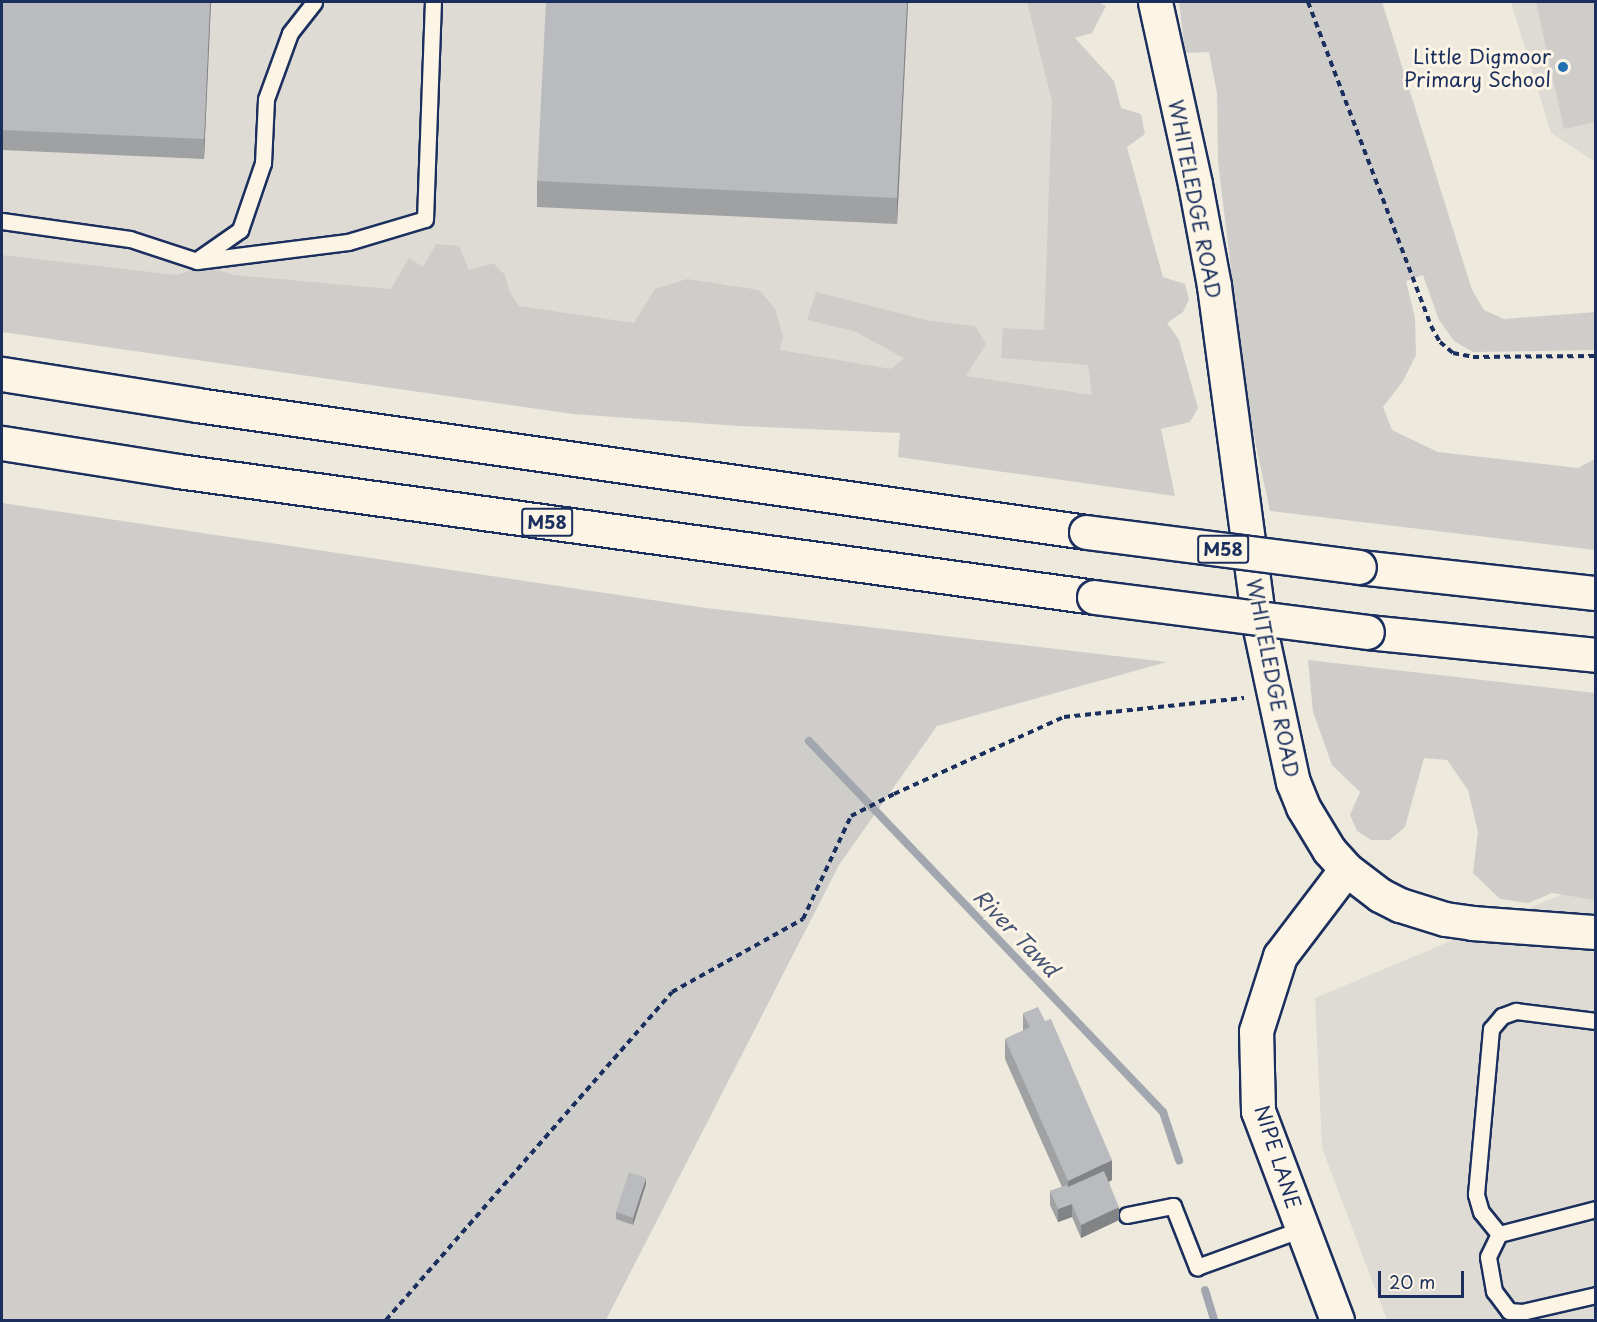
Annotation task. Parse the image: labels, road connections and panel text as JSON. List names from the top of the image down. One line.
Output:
{"streets":{"main road":["WHITELEDGE ROAD","M58","NIPE LANE"]},"crossings":[["WHITELEDGE ROAD","NIPE LANE"]],"water":["River Tawd"],"places":["Little Digmoor Primary School"],"scale_bar":"20 m"}
